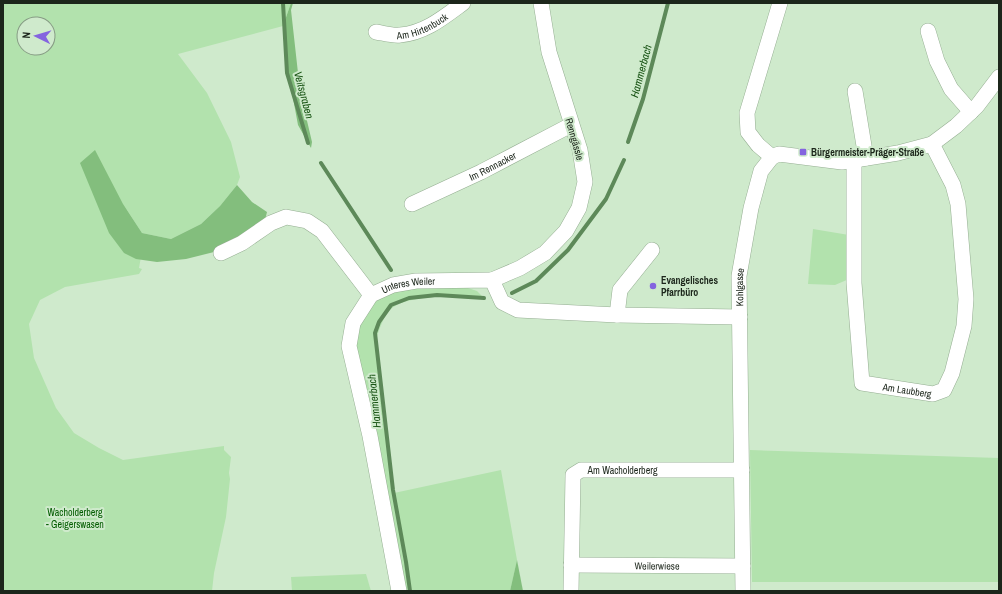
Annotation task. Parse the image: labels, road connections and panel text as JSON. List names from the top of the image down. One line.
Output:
{"streets":{"street":["Am Hirtenbuck","Renngässle","Im Rennacker","Unteres Weiler","Kohlgasse","Am Laubberg","Am Wacholderberg","Weilerwiese"]},"crossings":[["Renngässle","Im Rennacker"],["Renngässle","Unteres Weiler"],["Kohlgasse","Am Wacholderberg"],["Kohlgasse","Weilerwiese"],["Am Wacholderberg","Weilerwiese"]],"water":["Hammerbach","Veitsgraben"],"parks":["Wacholderberg - Geigerswasen"],"places":{"transit":["Bürgermeister-Präger-Straße"],"other":["Evangelisches Pfarrbüro"]},"north":"left"}
